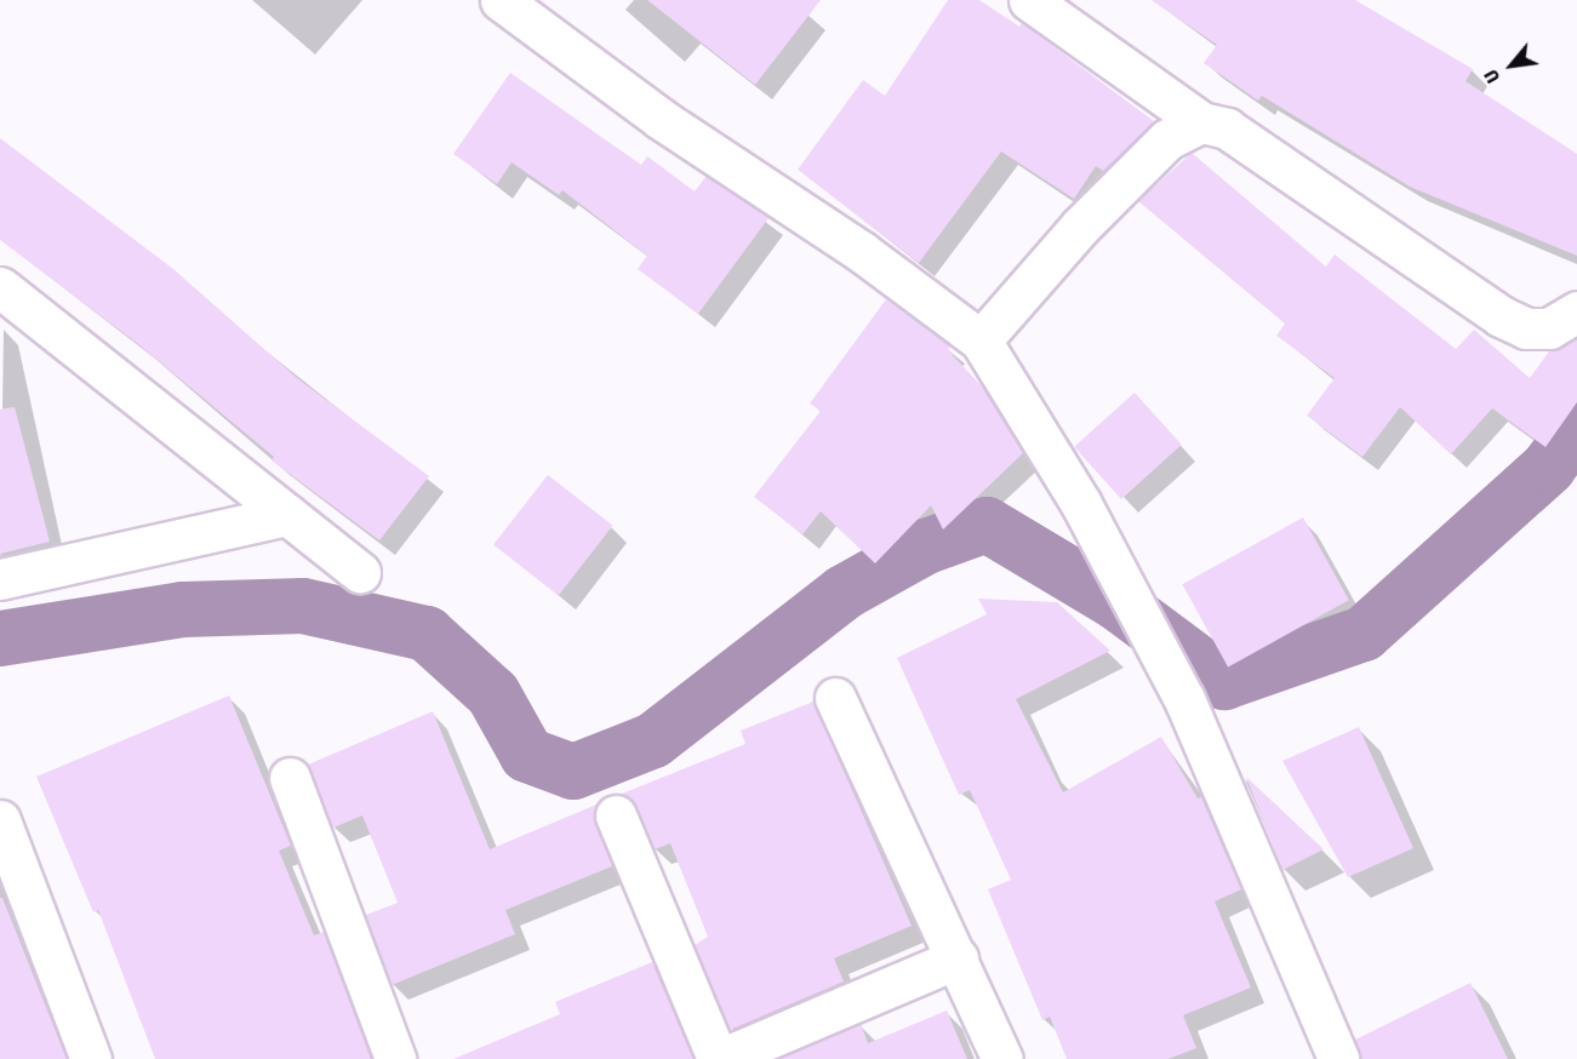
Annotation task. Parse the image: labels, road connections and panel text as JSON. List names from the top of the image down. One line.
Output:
{"north":"bottom left"}
